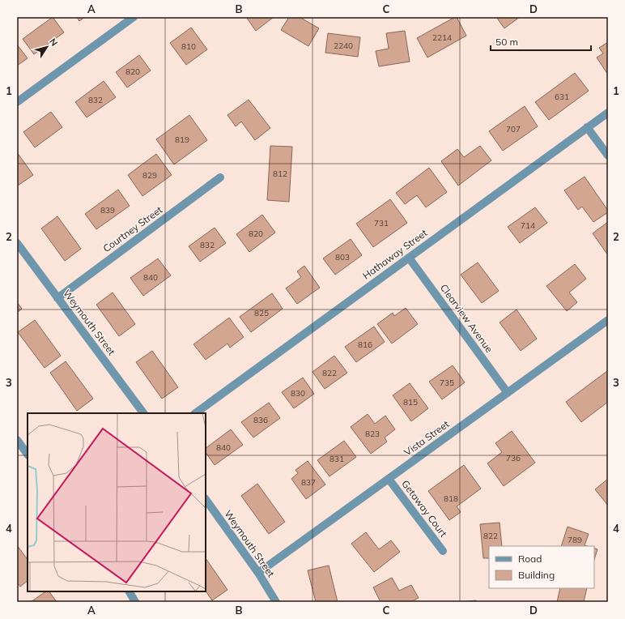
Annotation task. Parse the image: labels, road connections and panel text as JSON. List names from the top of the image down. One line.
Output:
{"streets":{"street":["Courtney Street","Hathaway Street","Clearview Avenue","Weymouth Street","Vista Street","Getaway Court"]},"crossings":[["Courtney Street","Weymouth Street"],["Hathaway Street","Clearview Avenue"],["Clearview Avenue","Vista Street"],["Weymouth Street","Vista Street"],["Vista Street","Getaway Court"]],"house_numbers":["2214","2240","810","820","631","832","707","819","812","829","839","731","714","820","832","803","840","825","816","822","735","830","815","836","823","840","736","831","837","818","822","789"],"legend":["Road","Building"],"scale_bar":"50 m","north":"top right","grid":{"columns":["A","B","C","D"],"rows":["1","2","3","4"]}}
